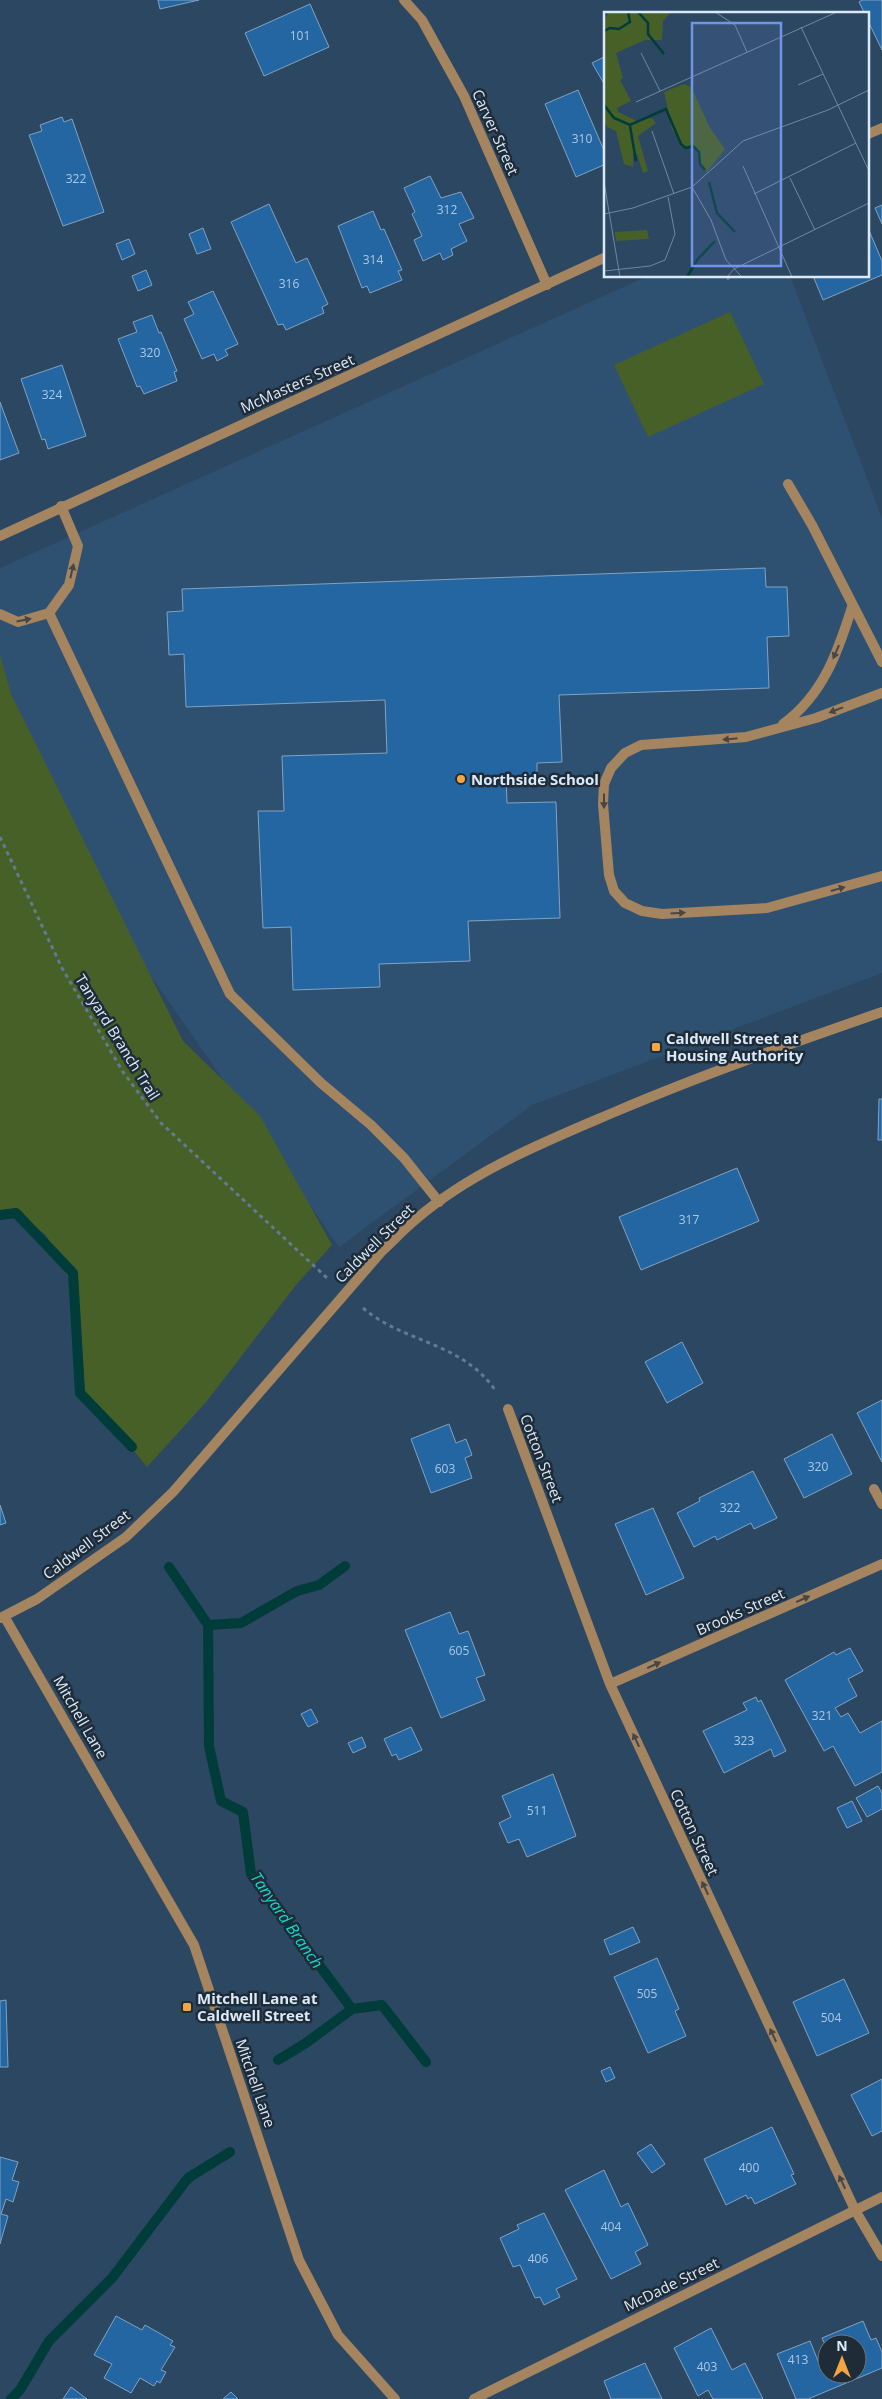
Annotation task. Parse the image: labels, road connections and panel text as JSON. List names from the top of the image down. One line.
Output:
{"streets":{"street":["Carver Street","McMasters Street","Caldwell Street","Cotton Street","Brooks Street","Mitchell Lane","McDade Street"],"path":["Tanyard Branch Trail"]},"crossings":[["Carver Street","McMasters Street"],["Caldwell Street","Mitchell Lane"],["Cotton Street","Brooks Street"],["Cotton Street","McDade Street"]],"one_way":["Cotton Street","Brooks Street"],"water":["Tanyard Branch"],"places":{"other":["Northside School"],"transit":["Caldwell Street at Housing Authority","Mitchell Lane at Caldwell Street"]},"house_numbers":["101","310","322","312","314","316","320","324","317","320","603","322","605","321","323","511","505","504","400","404","406","413","403"],"north":"top"}
